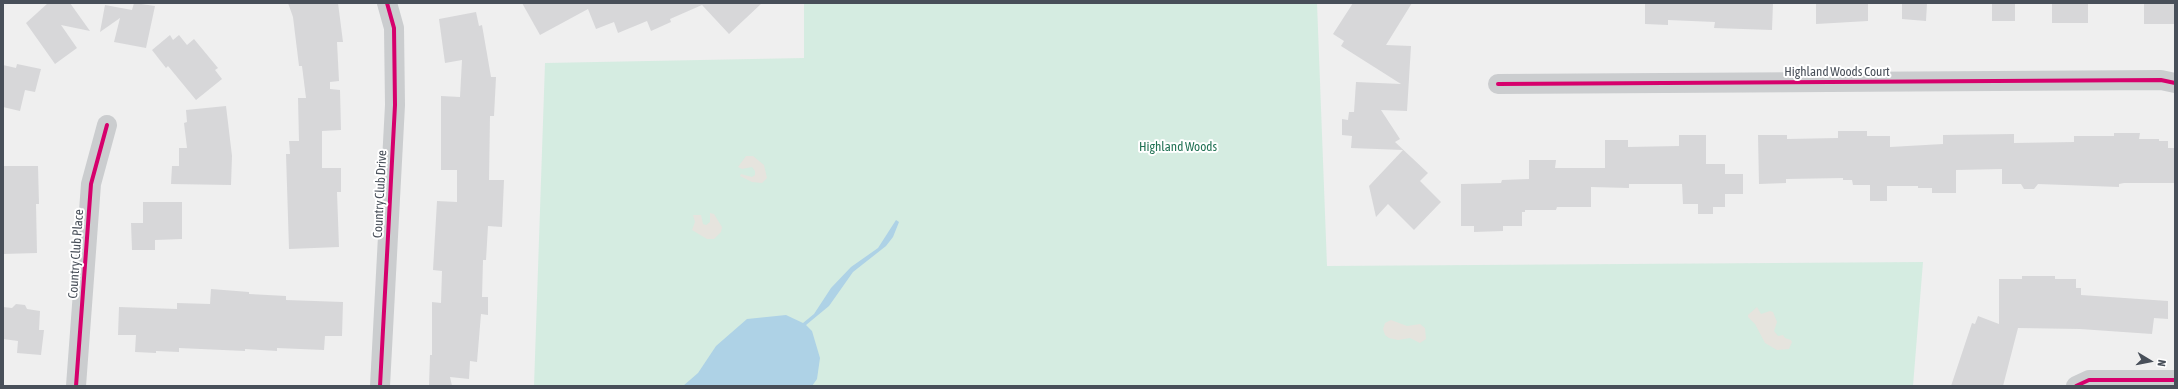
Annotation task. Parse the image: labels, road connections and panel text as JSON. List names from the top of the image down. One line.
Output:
{"streets":{"street":["Highland Woods Court","Country Club Drive","Country Club Place"]},"parks":["Highland Woods"],"north":"right"}
